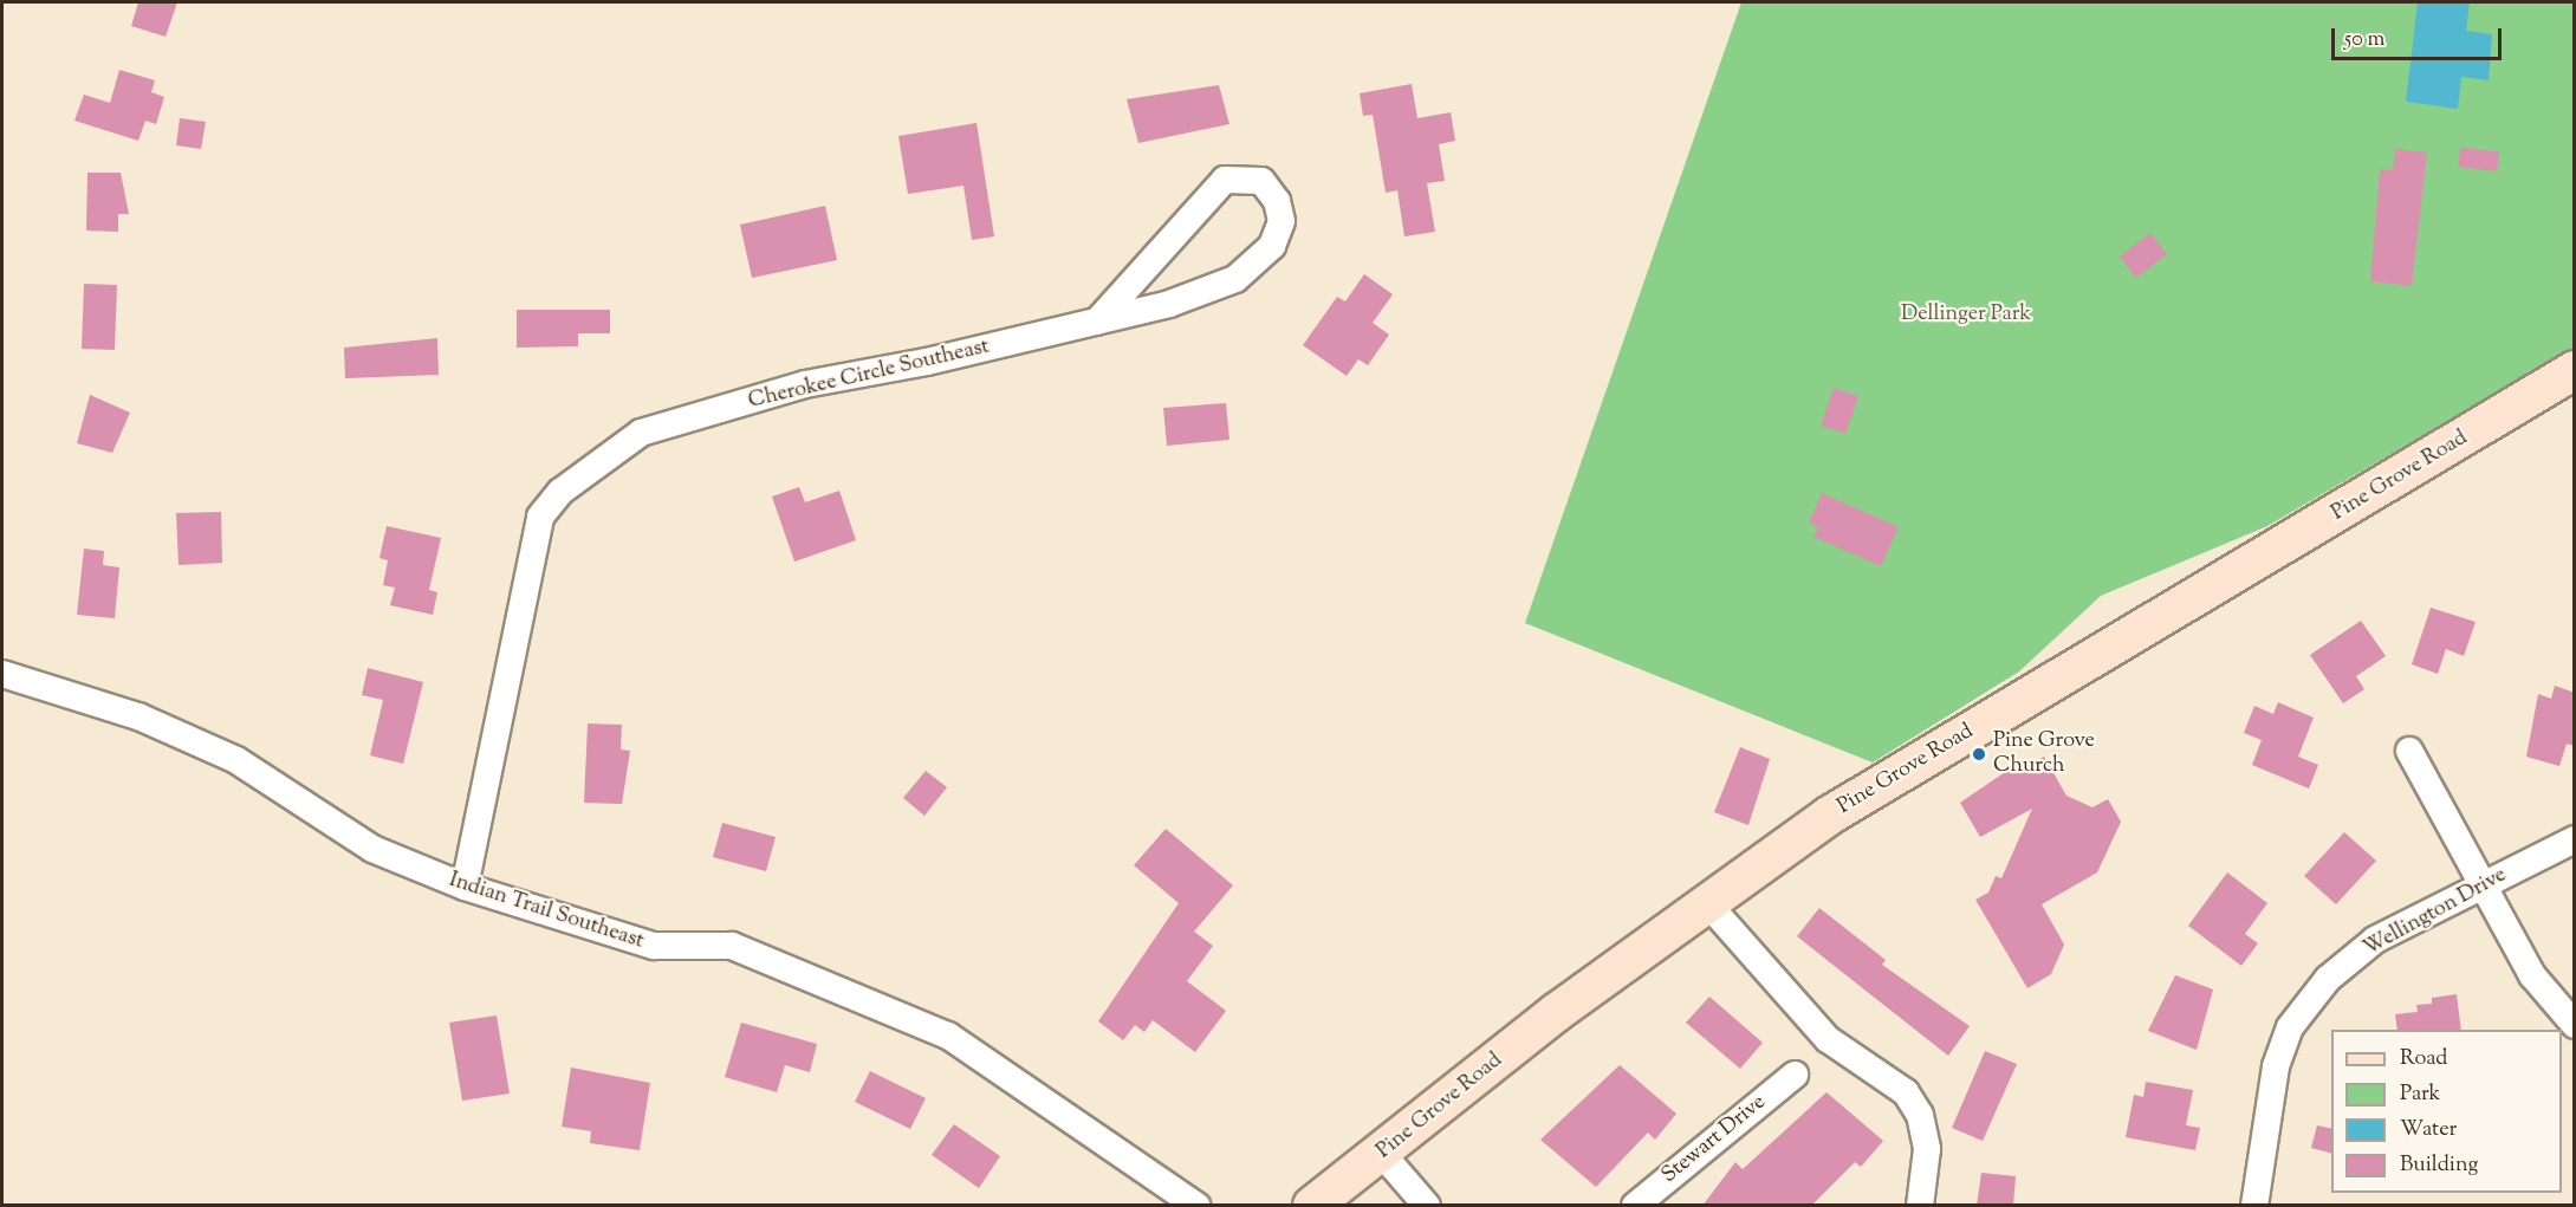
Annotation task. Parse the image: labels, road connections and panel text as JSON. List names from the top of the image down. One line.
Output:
{"streets":{"street":["Cherokee Circle Southeast","Pine Grove Road","Indian Trail Southeast","Wellington Drive","Stewart Drive"]},"crossings":[["Cherokee Circle Southeast","Indian Trail Southeast"]],"parks":["Dellinger Park"],"places":["Pine Grove Church"],"legend":["Road","Park","Water","Building"],"scale_bar":"50 m"}
